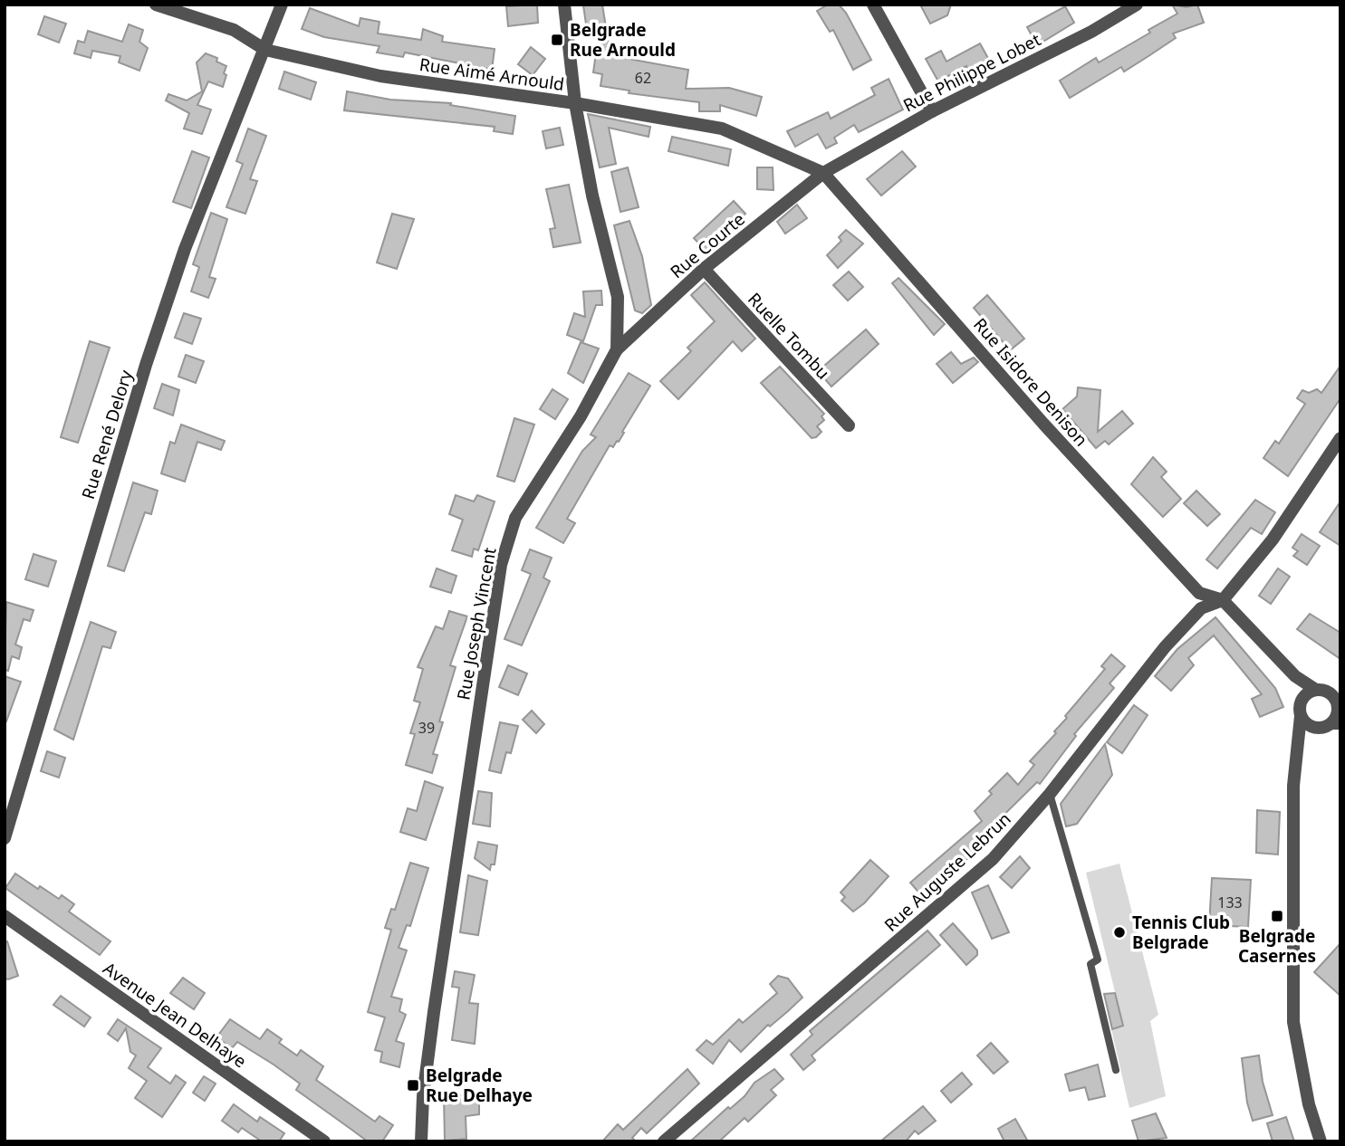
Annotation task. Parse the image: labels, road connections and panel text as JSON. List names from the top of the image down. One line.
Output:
{"streets":{"street":["Rue Philippe Lobet","Rue Aimé Arnould","Rue Courte","Ruelle Tombu","Rue Isidore Denison","Rue René Delory","Rue Joseph Vincent","Rue Auguste Lebrun","Avenue Jean Delhaye"]},"crossings":[["Rue Philippe Lobet","Rue Aimé Arnould"],["Rue Philippe Lobet","Rue Courte"],["Rue Philippe Lobet","Rue Isidore Denison"],["Rue Aimé Arnould","Rue Courte"],["Rue Aimé Arnould","Rue Isidore Denison"],["Rue Aimé Arnould","Rue René Delory"],["Rue Aimé Arnould","Rue Joseph Vincent"],["Rue Courte","Ruelle Tombu"],["Rue Courte","Rue Isidore Denison"],["Rue Courte","Rue Joseph Vincent"],["Rue Isidore Denison","Rue Auguste Lebrun"]],"places":{"transit":["Belgrade Rue Arnould","Belgrade Casernes","Belgrade Rue Delhaye"],"other":["Tennis Club Belgrade"]},"house_numbers":["62","39","133"]}
